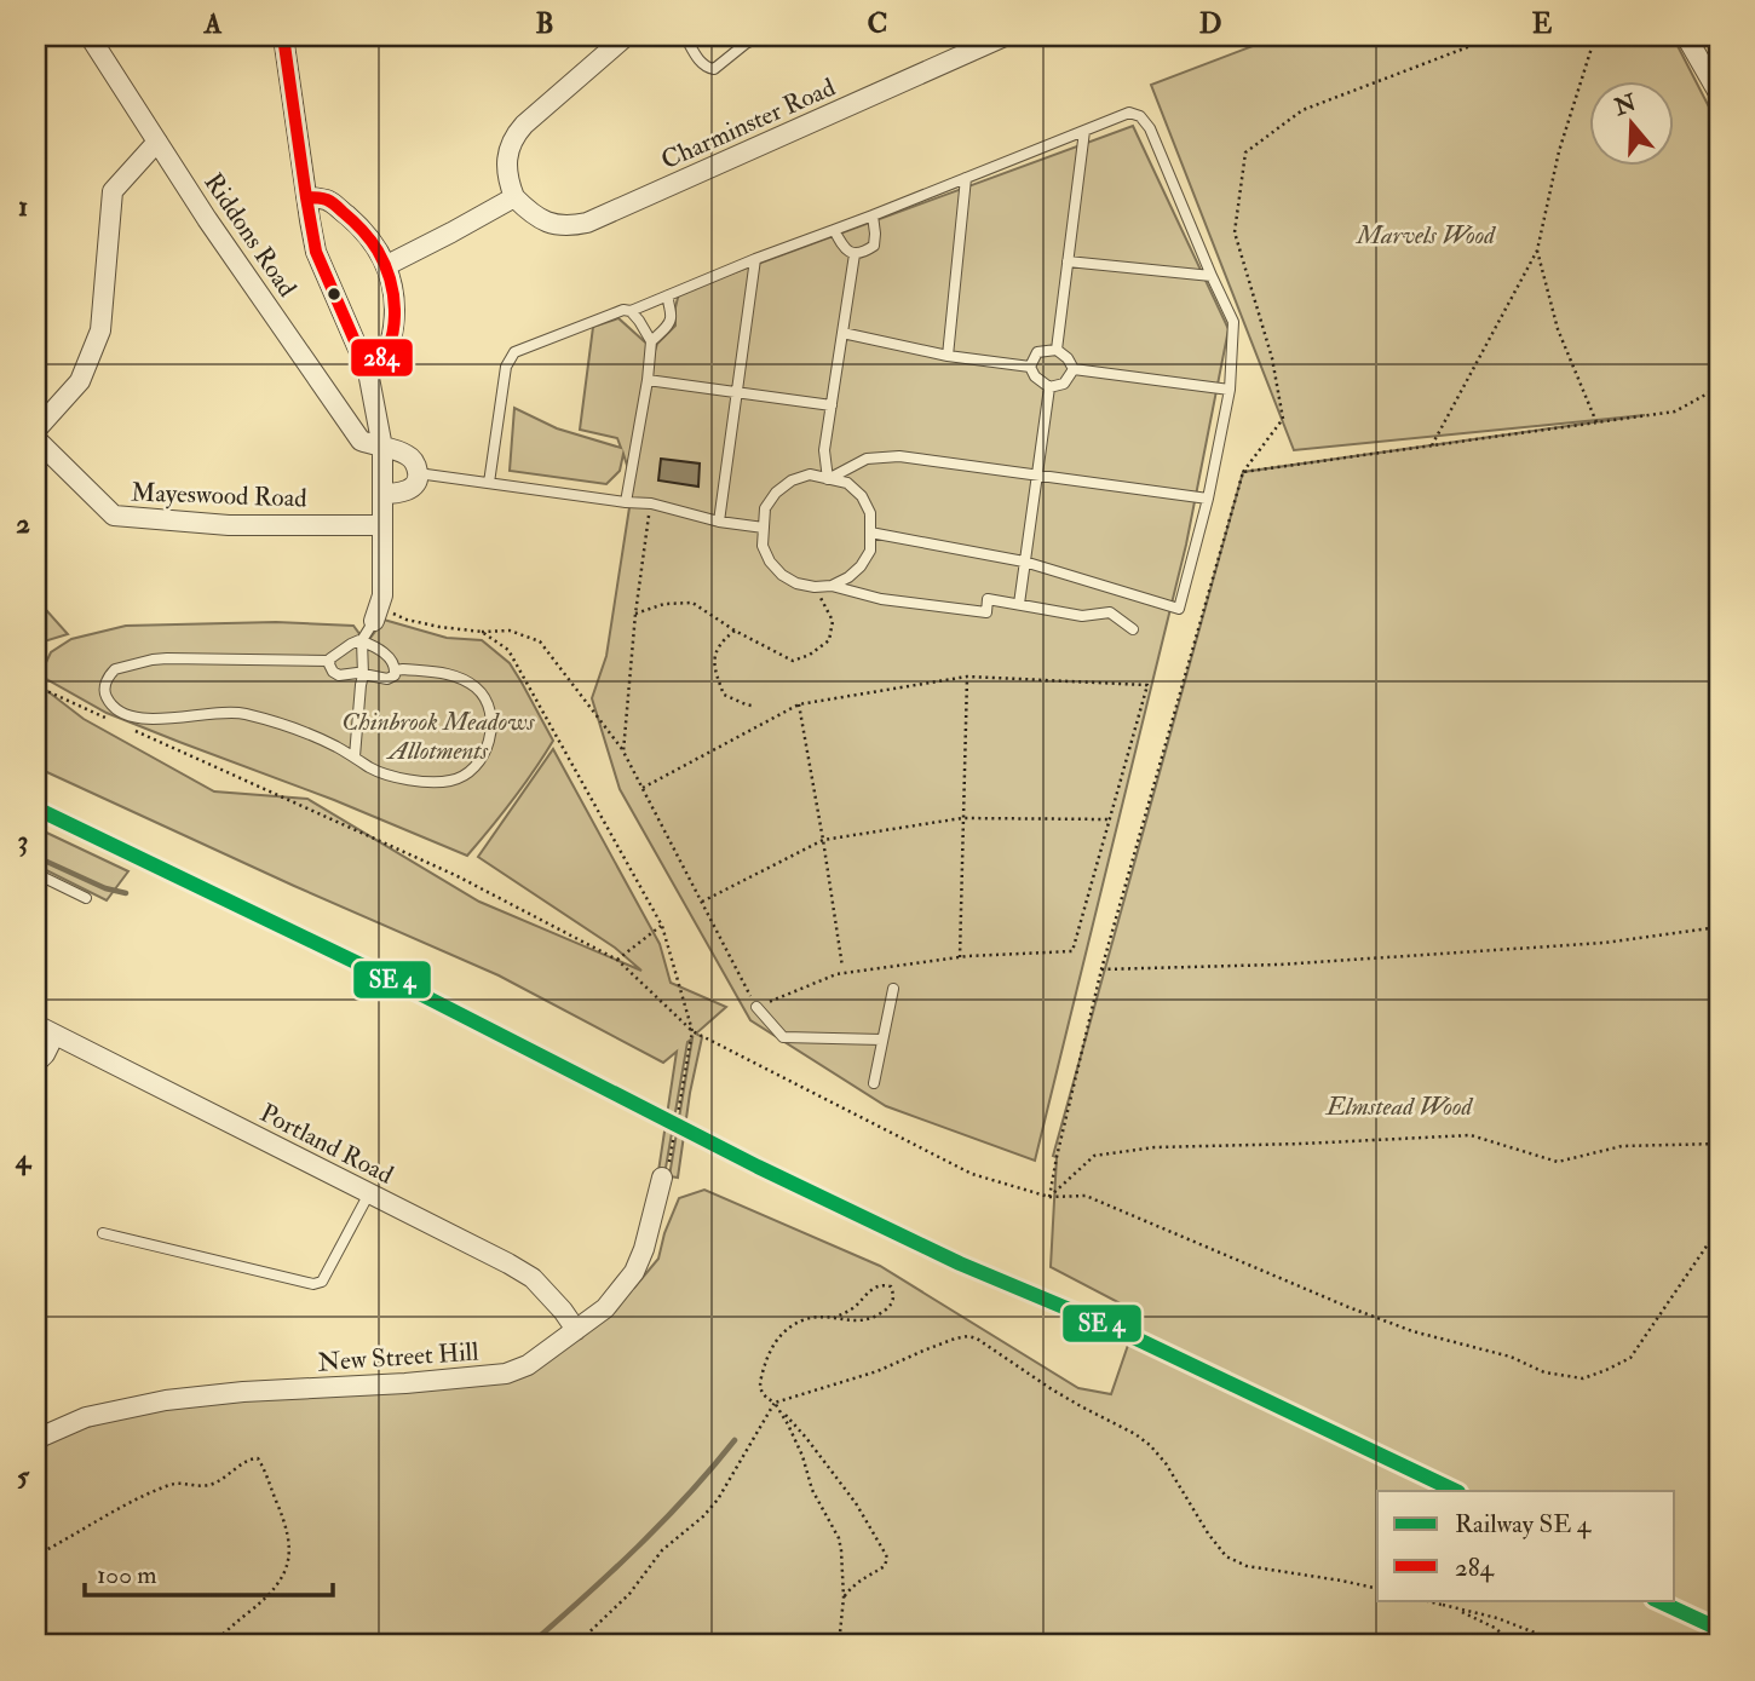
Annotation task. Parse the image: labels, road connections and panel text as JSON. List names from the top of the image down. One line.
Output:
{"streets":{"street":["Charminster Road","Riddons Road","Mayeswood Road","Portland Road","New Street Hill"]},"crossings":[["Portland Road","New Street Hill"]],"parks":["Marvels Wood","Chinbrook Meadows Allotments","Elmstead Wood"],"lines":["transit line 284"],"legend":["Railway SE 4","284"],"scale_bar":"100 m","north":"top","grid":{"columns":["A","B","C","D","E"],"rows":["1","2","3","4","5"]}}
